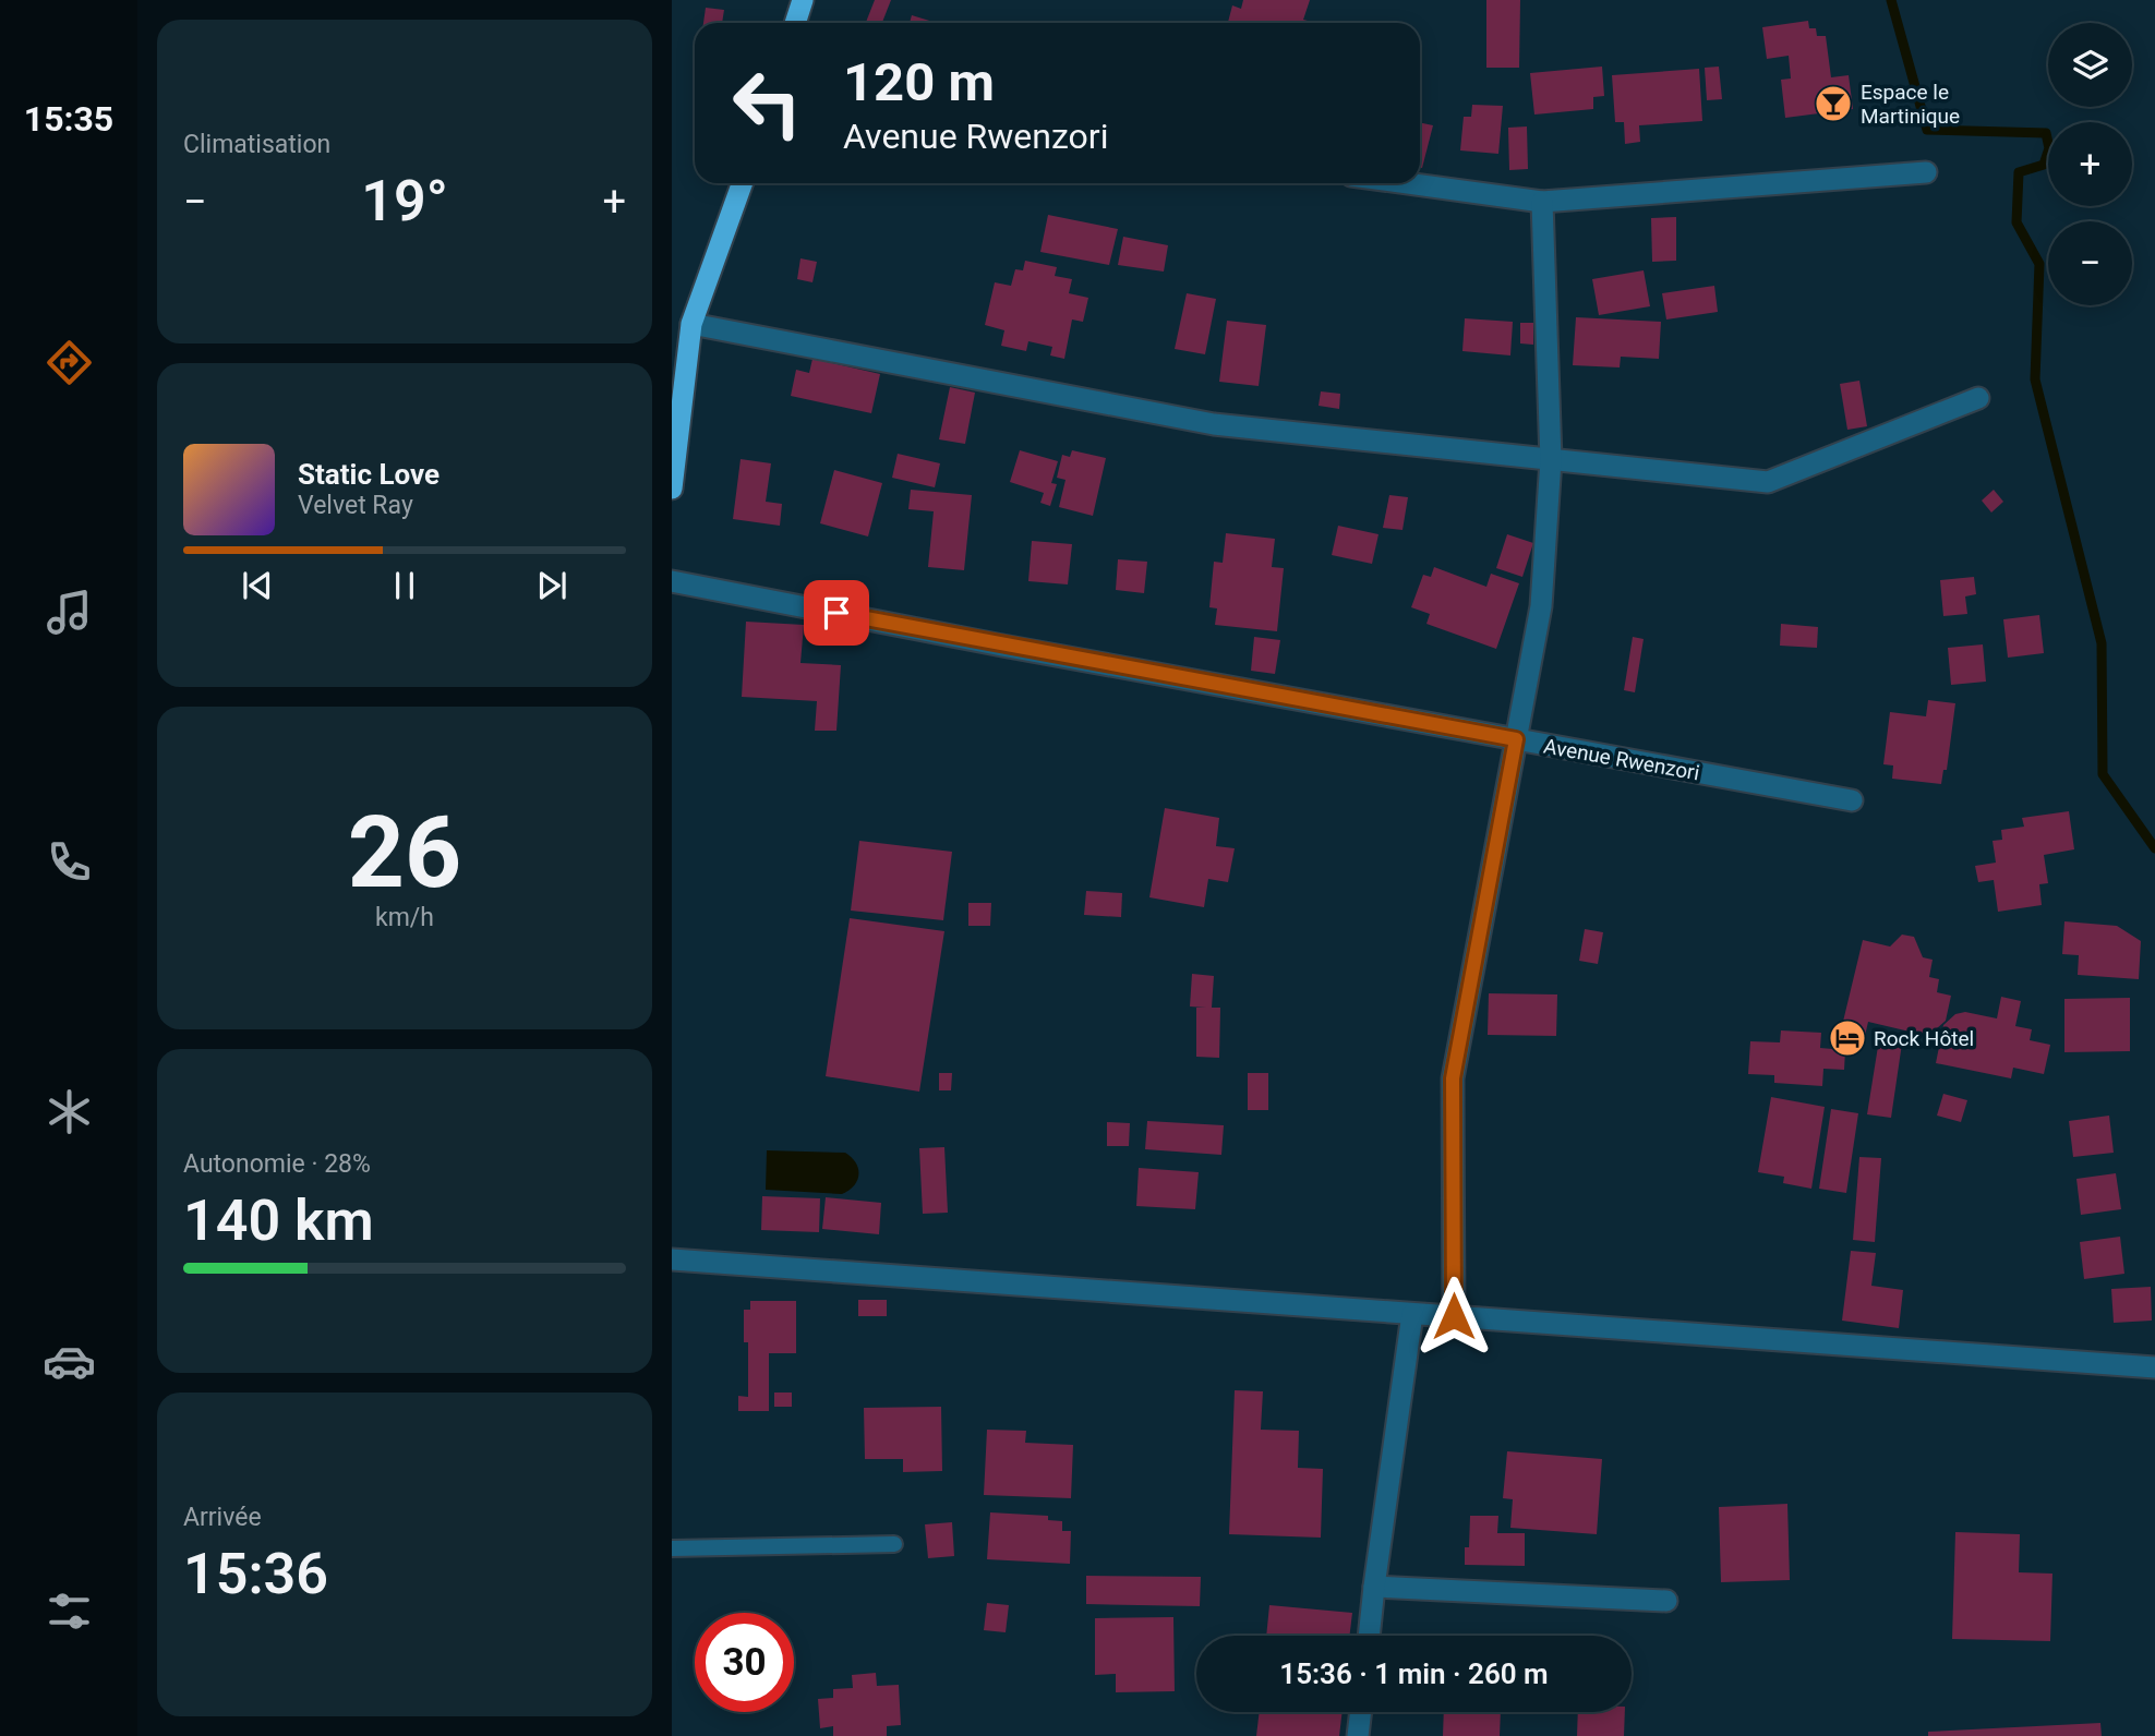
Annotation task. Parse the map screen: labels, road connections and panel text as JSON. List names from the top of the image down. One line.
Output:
{"streets":{"street":["Avenue Rwenzori"]},"places":{"bar":["Espace le Martinique"],"hotel":["Rock Hôtel"]},"page":{"tabs":"15:35","tile":["Climatisation",["26","km/h"],["Autonomie · 28%","140 km"],["Arrivée","15:36"]],"map_buttons":["+","−"],"turn":["120 m","Avenue Rwenzori"],"heat":["−","19°","+"],"song":["Static Love","Velvet Ray"],"limit":"30","trip":"15:36 · 1 min · 260 m"}}
